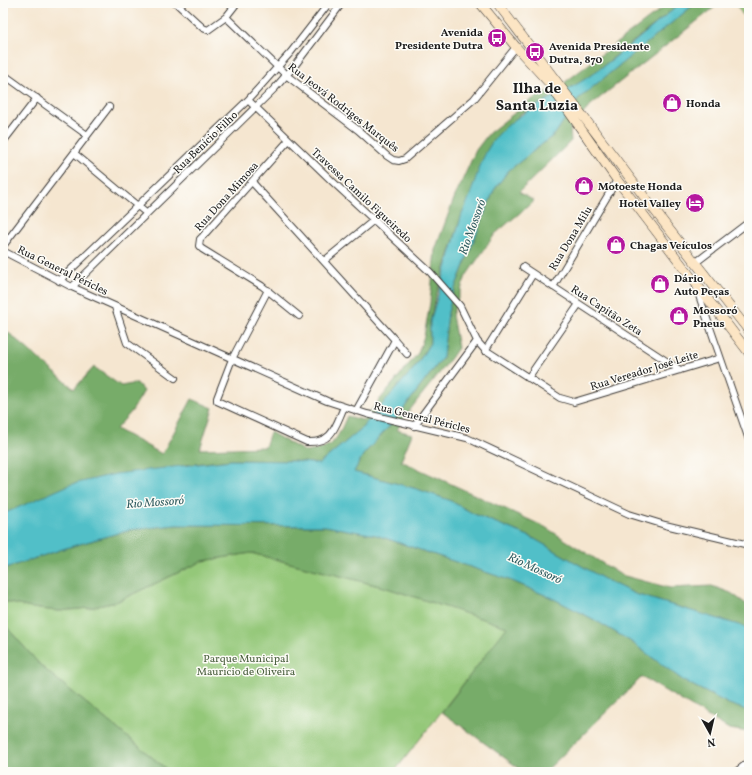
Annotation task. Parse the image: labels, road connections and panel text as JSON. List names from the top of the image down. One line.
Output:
{"streets":{"street":["Rua Jeová Rodriges Marquês","Rua Benício Filho","Travessa Camilo Figueiredo","Rua Dona Mimosa","Rua Dona Milu","Rua General Péricles","Rua Capitão Zeta","Rua Vereador José Leite"]},"crossings":[["Rua Jeová Rodriges Marquês","Rua Benício Filho"],["Rua Benício Filho","Travessa Camilo Figueiredo"],["Rua Benício Filho","Rua General Péricles"],["Travessa Camilo Figueiredo","Rua Dona Mimosa"],["Travessa Camilo Figueiredo","Rua Vereador José Leite"],["Rua Dona Milu","Rua Capitão Zeta"],["Rua Capitão Zeta","Rua Vereador José Leite"]],"districts":["Ilha de Santa Luzia"],"water":["Rio Mossoró"],"parks":["Parque Municipal Maurício de Oliveira"],"places":{"bus stop":["Avenida Presidente Dutra","Avenida Presidente Dutra, 870"],"shop":["Honda","Motoeste Honda","Chagas Veículos","Dário Auto Peças","Mossoró Pneus"],"hotel":["Hotel Valley"]},"north":"bottom"}
